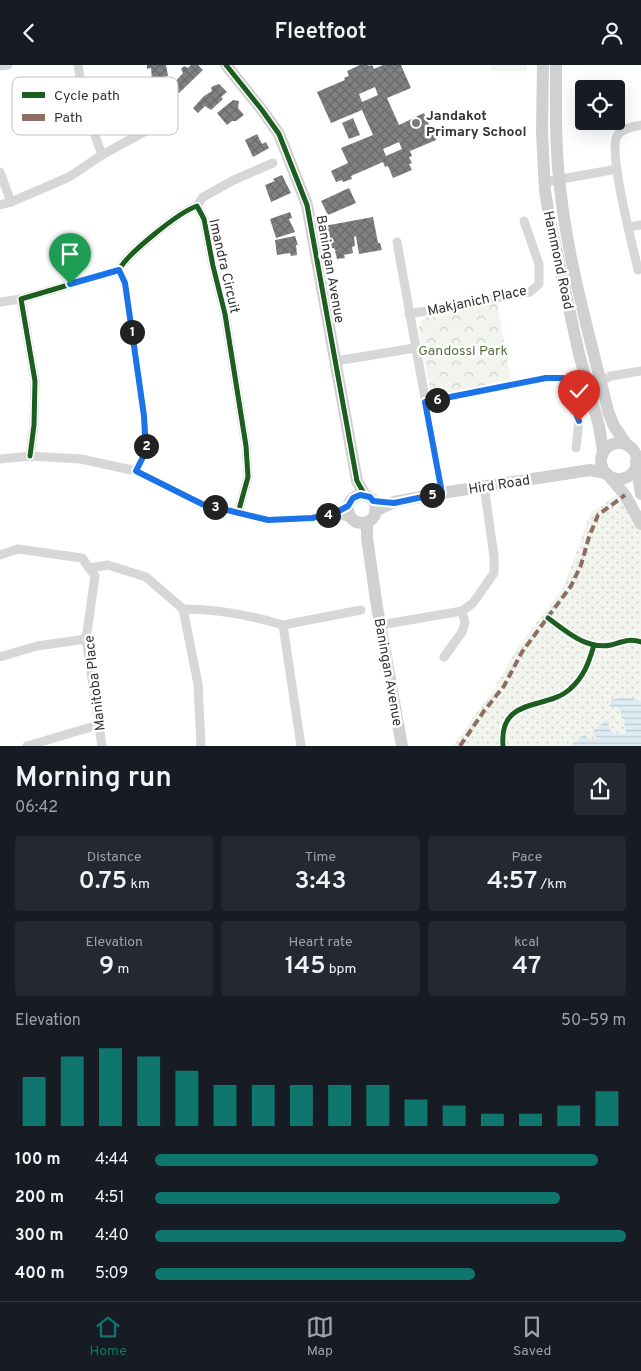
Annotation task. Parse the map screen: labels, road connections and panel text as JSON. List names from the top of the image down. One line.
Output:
{"streets":{"main road":["Hammond Road","Baningan Avenue","Hird Road"],"street":["Imandra Circuit","Makjanich Place","Manitoba Place"]},"crossings":[["Hammond Road","Hird Road"],["Baningan Avenue","Hird Road"]],"parks":["Gandossi Park"],"places":["Jandakot Primary School"],"legend":["Cycle path","Path"],"page":{"header":"Fleetfoot","pins":["1","6","2","5","3","4"],"heading":["Morning run","06:42"],"stats":[["Distance","0.75 km"],["Time","3:43"],["Pace","4:57 /km"],["Elevation","9 m"],["Heart rate","145 bpm"],["kcal","47"]],"chart":["Elevation","50–59 m"],"list":[{"name":"100 m","note":"4:44"},{"name":"200 m","note":"4:51"},{"name":"300 m","note":"4:40"},{"name":"400 m","note":"5:09"}],"tabs":["Home","Map","Saved"]}}
